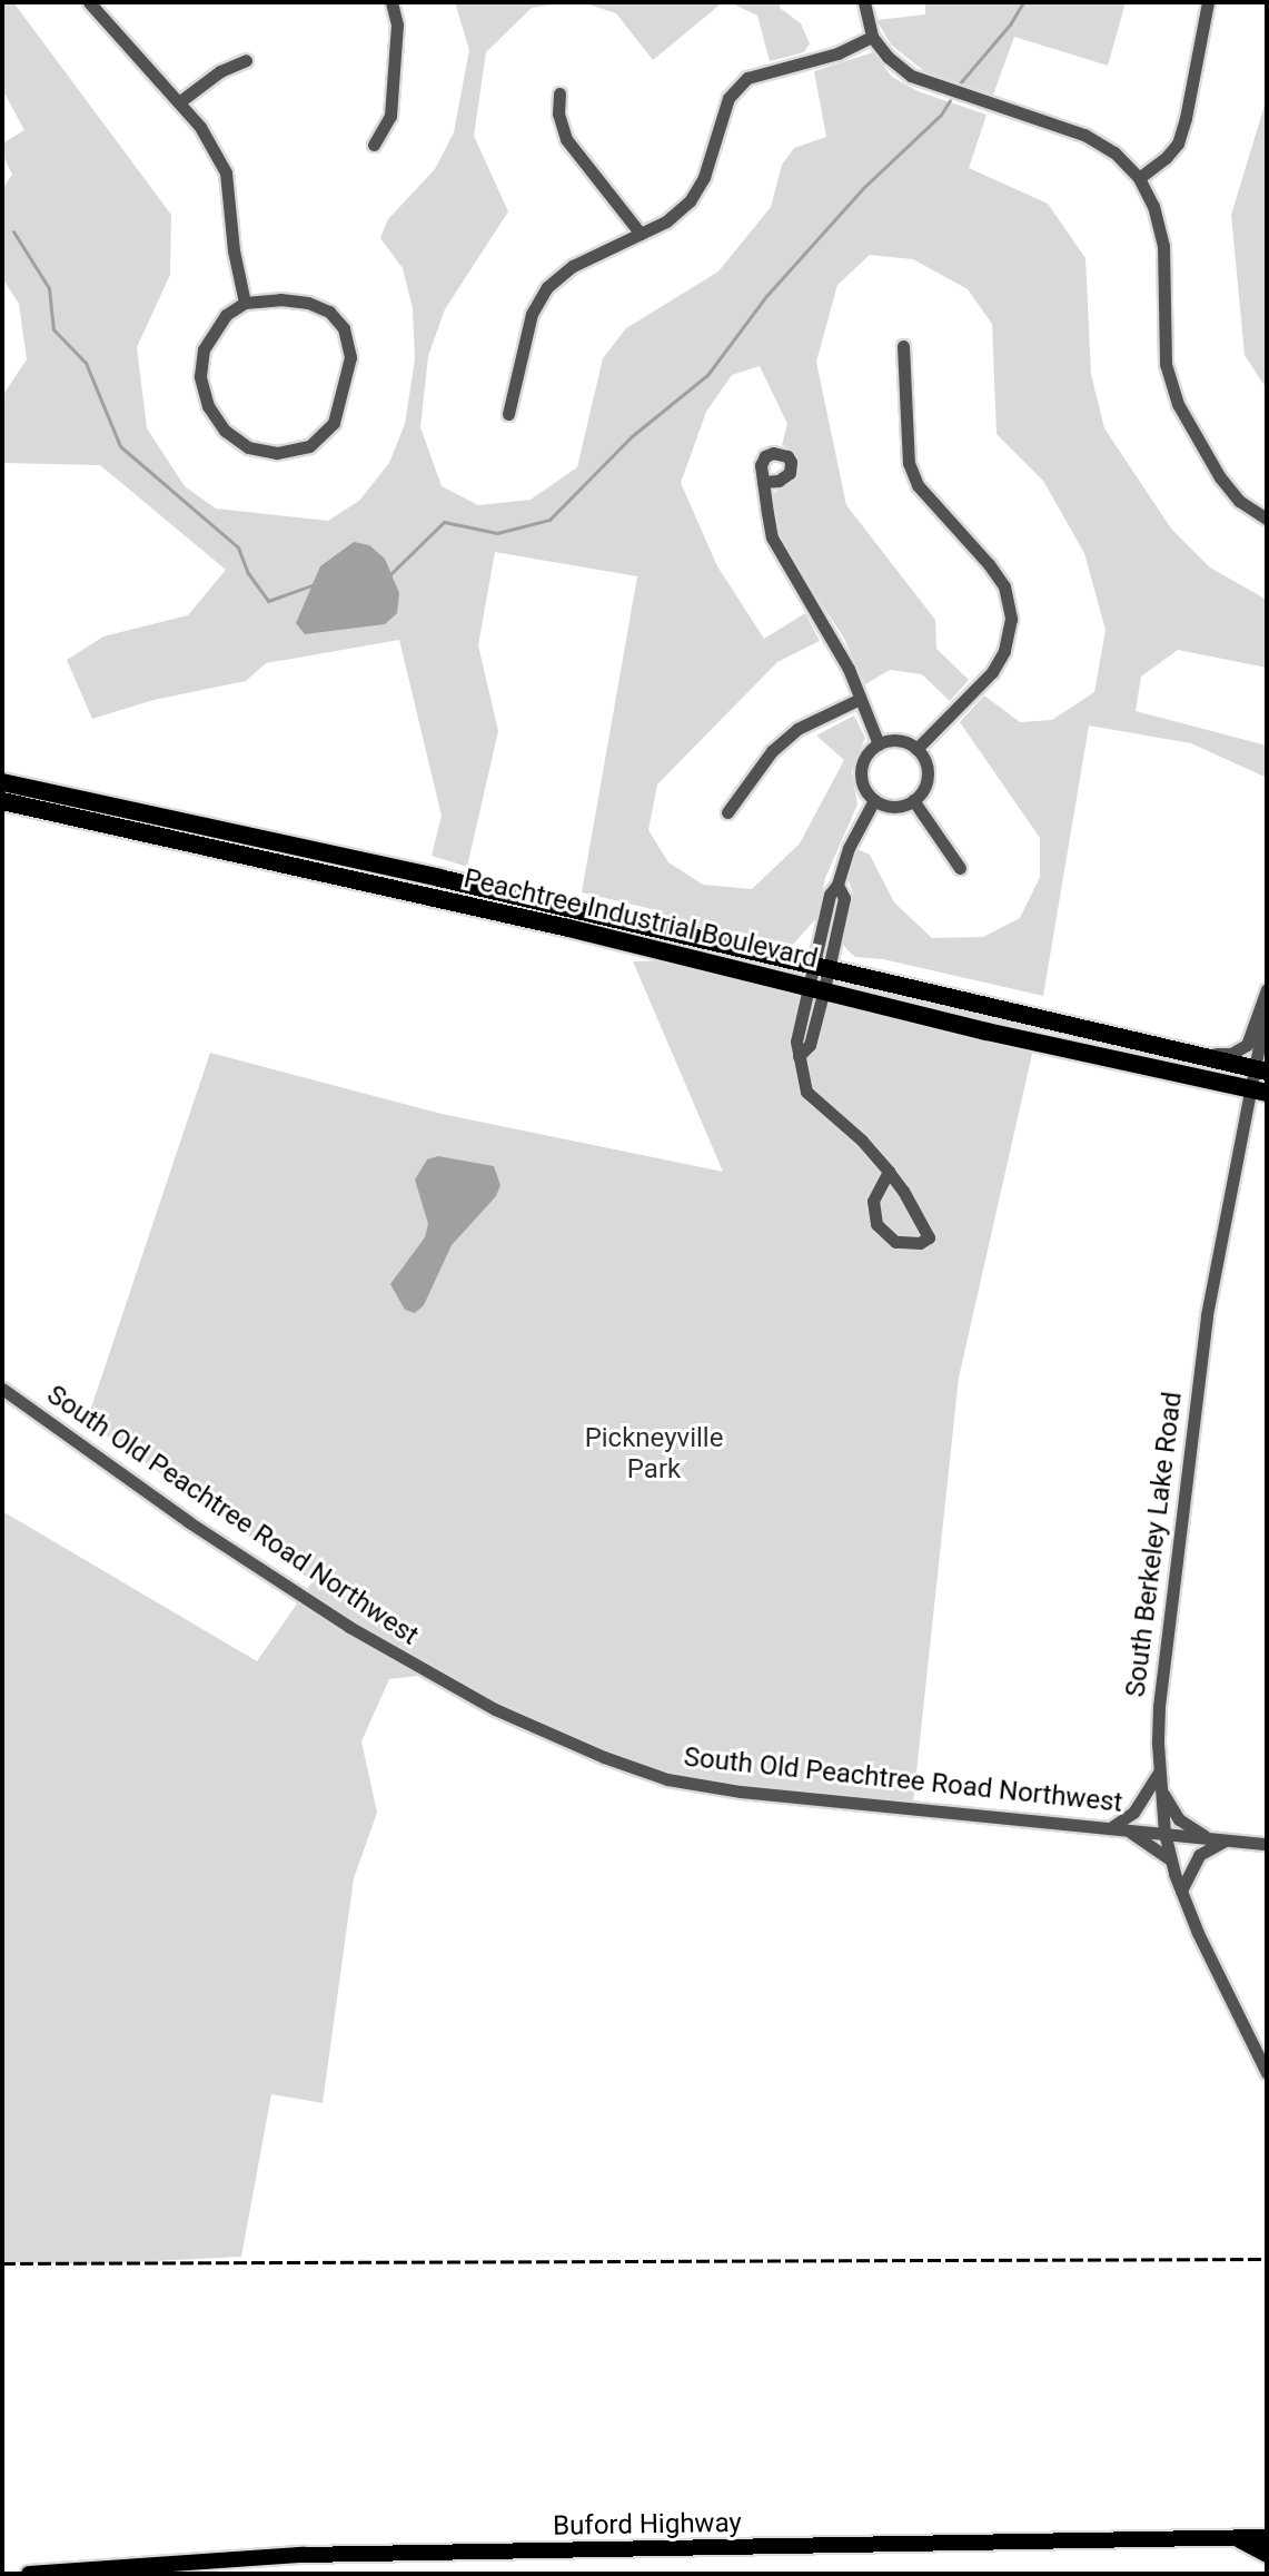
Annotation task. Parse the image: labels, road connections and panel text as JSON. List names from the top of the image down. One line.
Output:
{"streets":{"highway":["Peachtree Industrial Boulevard"],"main road":["Buford Highway"],"street":["South Old Peachtree Road Northwest","South Berkeley Lake Road"]},"crossings":[["Peachtree Industrial Boulevard","South Berkeley Lake Road"],["South Old Peachtree Road Northwest","South Berkeley Lake Road"]],"parks":["Pickneyville Park"]}
